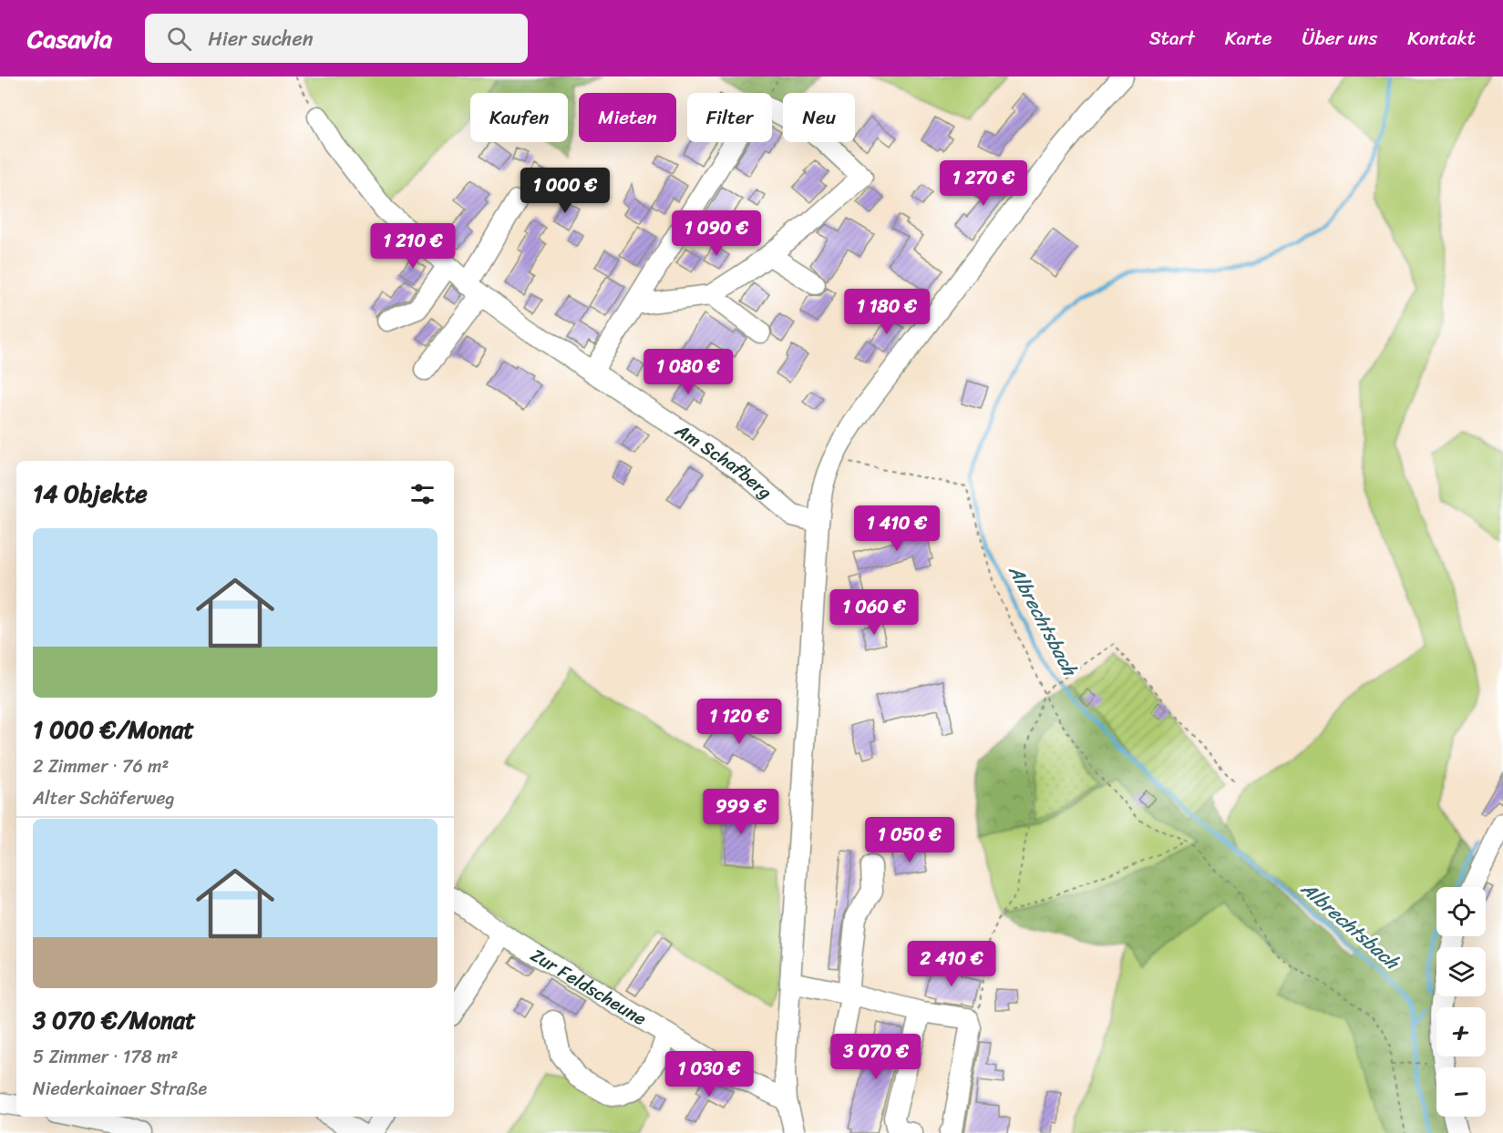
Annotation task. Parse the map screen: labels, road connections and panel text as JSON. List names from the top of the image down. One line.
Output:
{"streets":{"street":["Am Schafberg","Zur Feldscheune"]},"water":["Albrechtsbach"],"page":{"header":"Casavia","search":"Hier suchen","nav":["Start","Karte","Über uns","Kontakt"],"chip":["Kaufen","Mieten","Filter","Neu"],"price":["1 270 €","1 000 €","1 090 €","1 210 €","1 180 €","1 080 €","1 410 €","1 060 €","1 120 €","999 €","1 050 €","2 410 €","3 070 €","1 030 €"],"heading":"14 Objekte","list":[{"name":"1 000 €/Monat","note":"2 Zimmer · 76 m² · Alter Schäferweg"},{"name":"3 070 €/Monat","note":"5 Zimmer · 178 m² · Niederkainaer Straße"}],"map_buttons":["+","−"]}}
